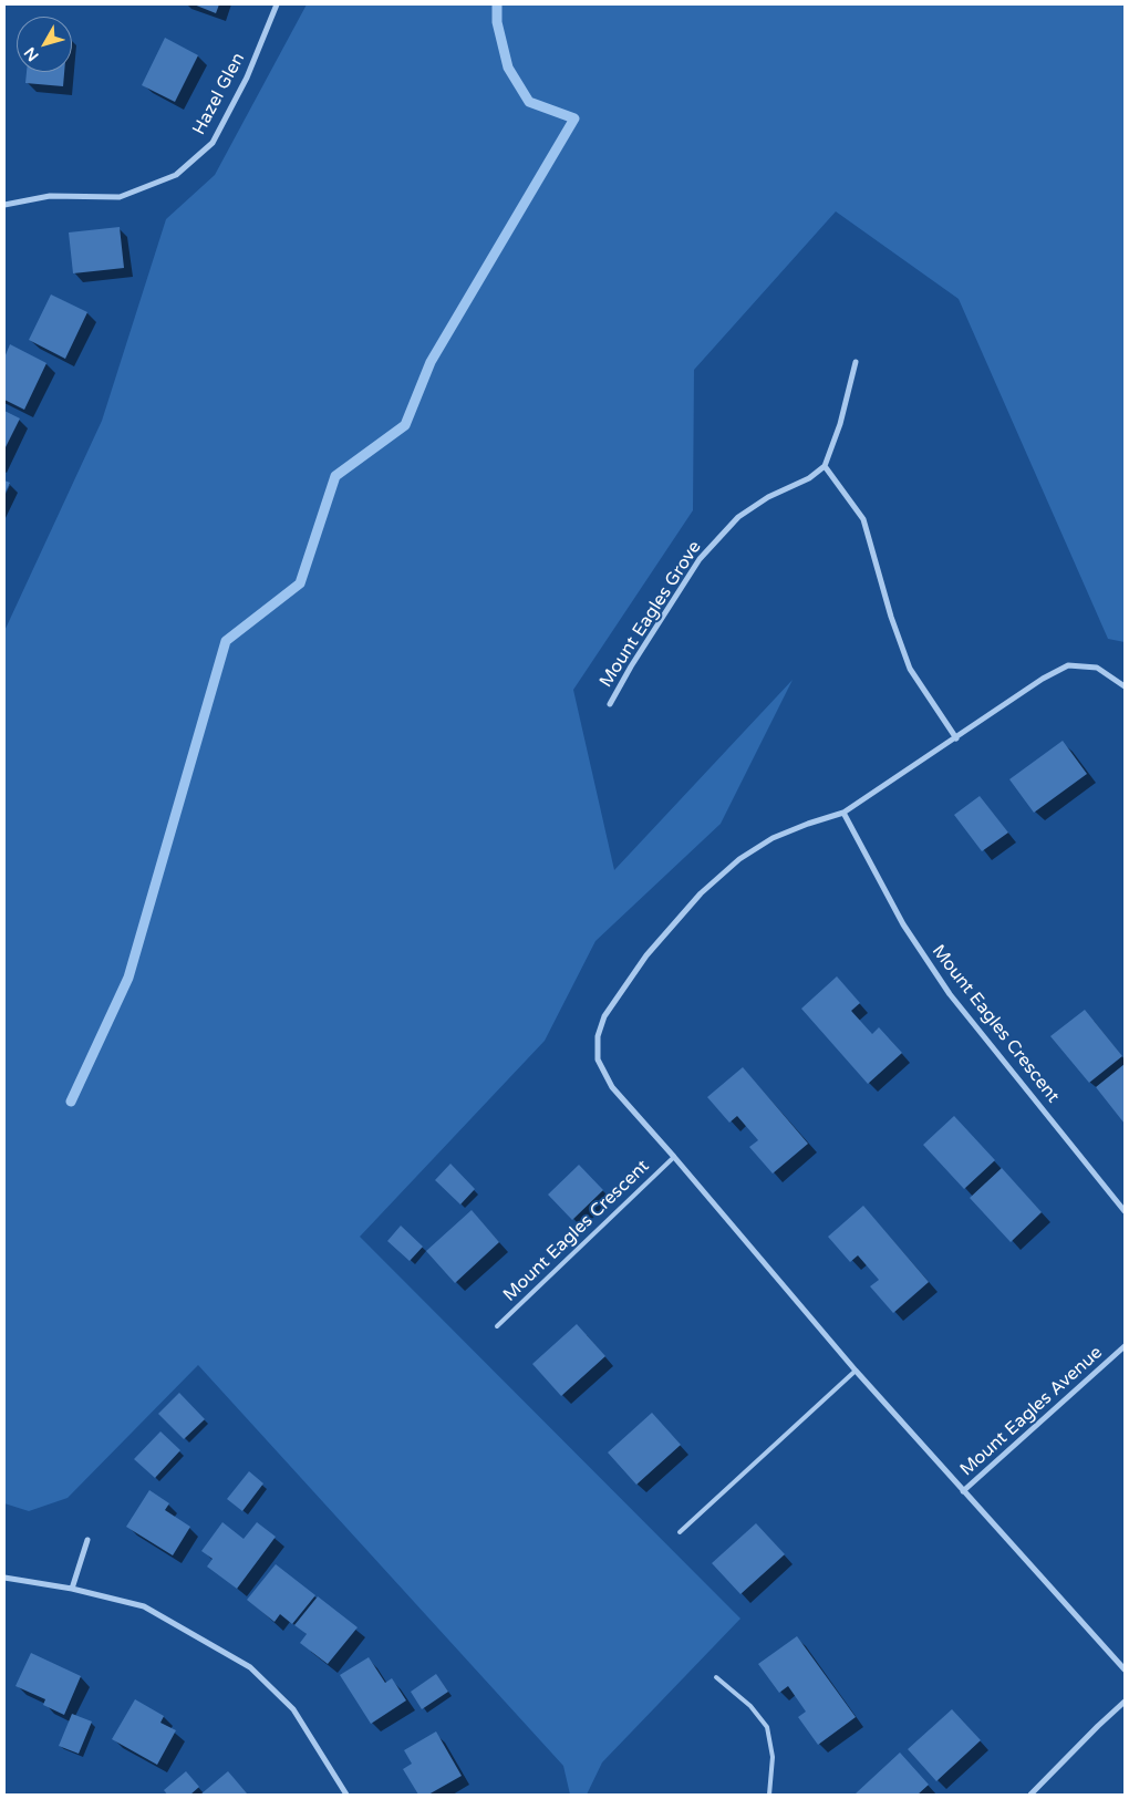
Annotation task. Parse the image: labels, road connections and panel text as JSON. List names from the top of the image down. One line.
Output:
{"streets":{"street":["Hazel Glen","Mount Eagles Grove","Mount Eagles Crescent","Mount Eagles Avenue"]},"crossings":[["Mount Eagles Crescent","Mount Eagles Avenue"]],"north":"bottom left"}
